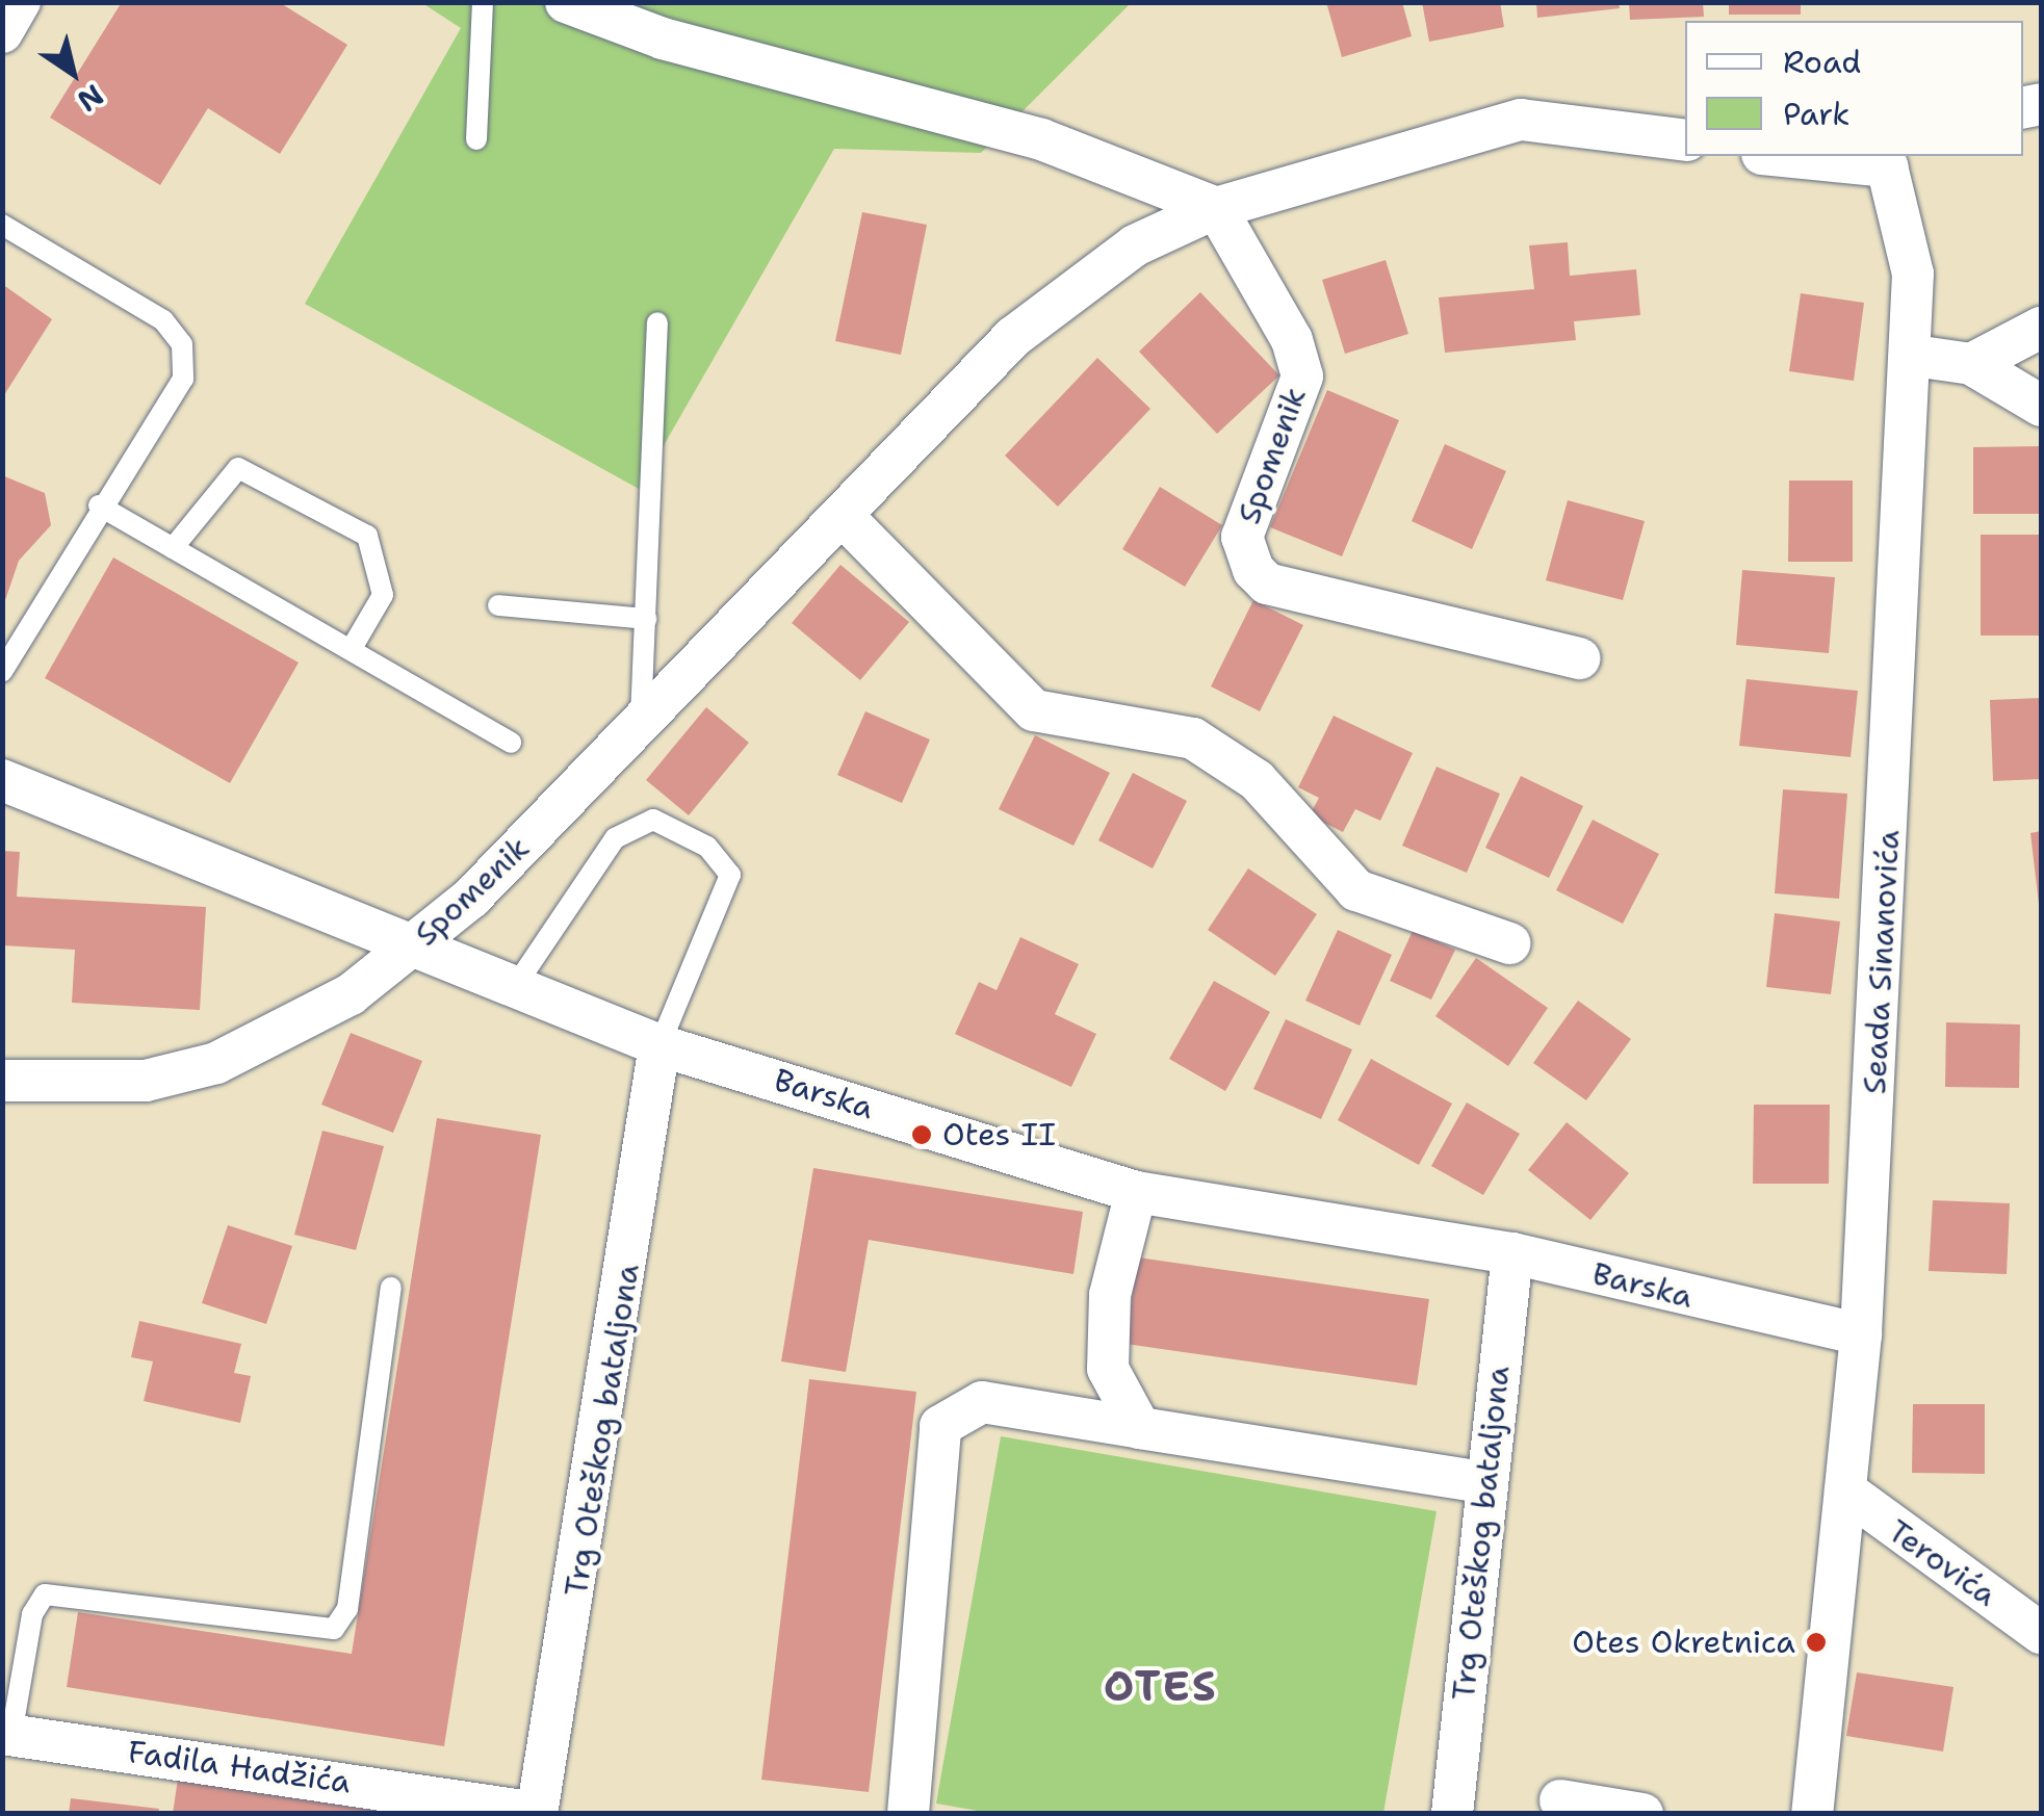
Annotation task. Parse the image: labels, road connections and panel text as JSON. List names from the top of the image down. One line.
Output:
{"streets":{"street":["Spomenik","Seada Sinanovića","Barska","Trg Oteškog bataljona","Terovića","Fadila Hadžića"]},"crossings":[["Spomenik","Barska"],["Seada Sinanovića","Barska"],["Seada Sinanovića","Terovića"],["Barska","Trg Oteškog bataljona"],["Trg Oteškog bataljona","Fadila Hadžića"]],"districts":["OTES"],"places":["Otes II","Otes Okretnica"],"legend":["Road","Park"],"north":"bottom right"}
